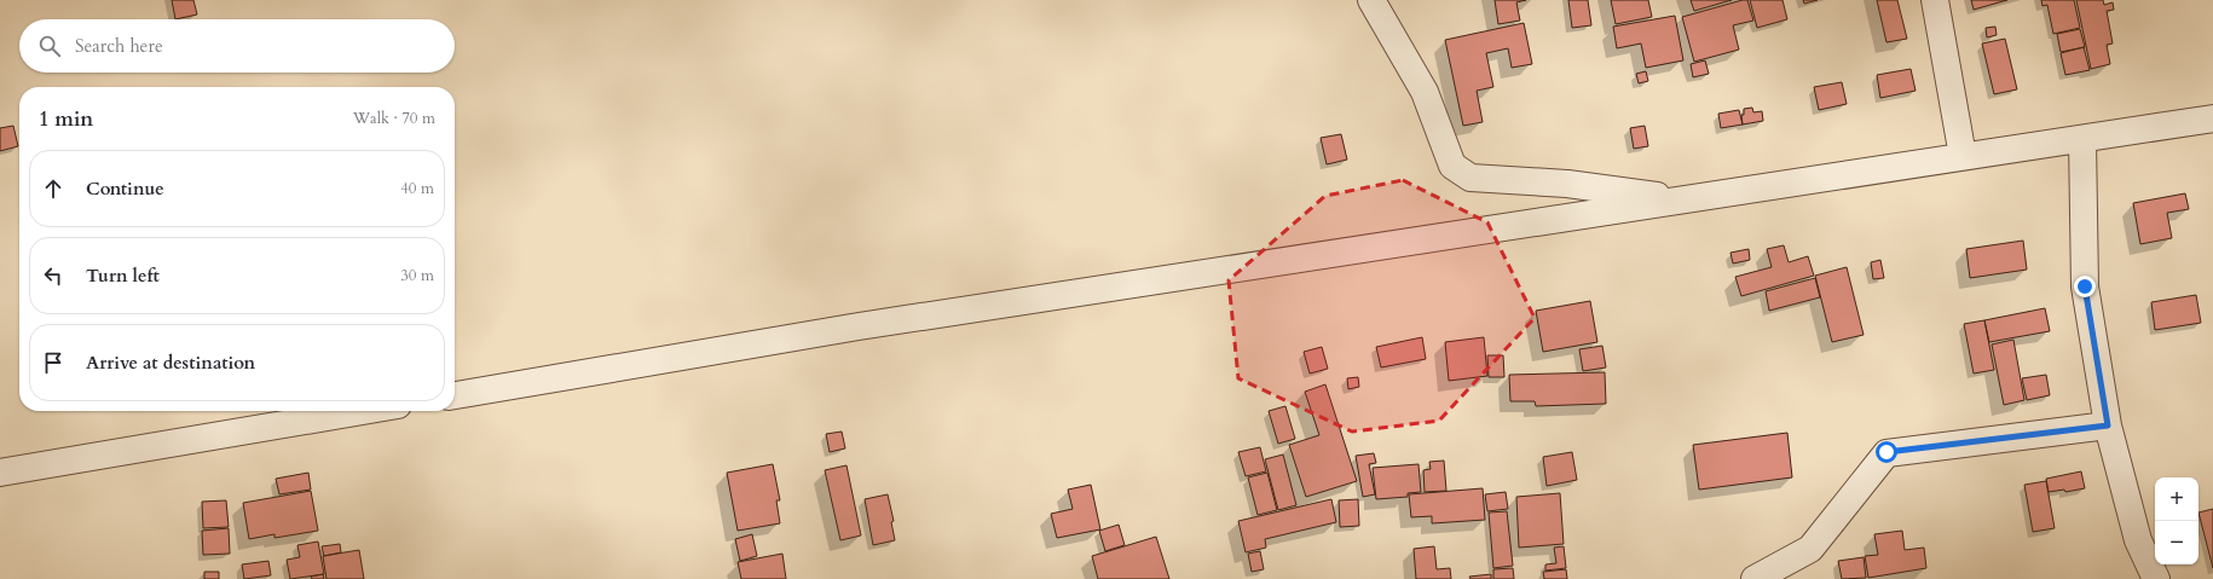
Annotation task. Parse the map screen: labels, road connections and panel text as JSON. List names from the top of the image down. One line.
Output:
{"page":{"search":"Search here","heading":["1 min","Walk · 70 m"],"list":[["Continue","40 m"],["Turn left","30 m"],"Arrive at destination"],"map_buttons":["+","−"]}}
